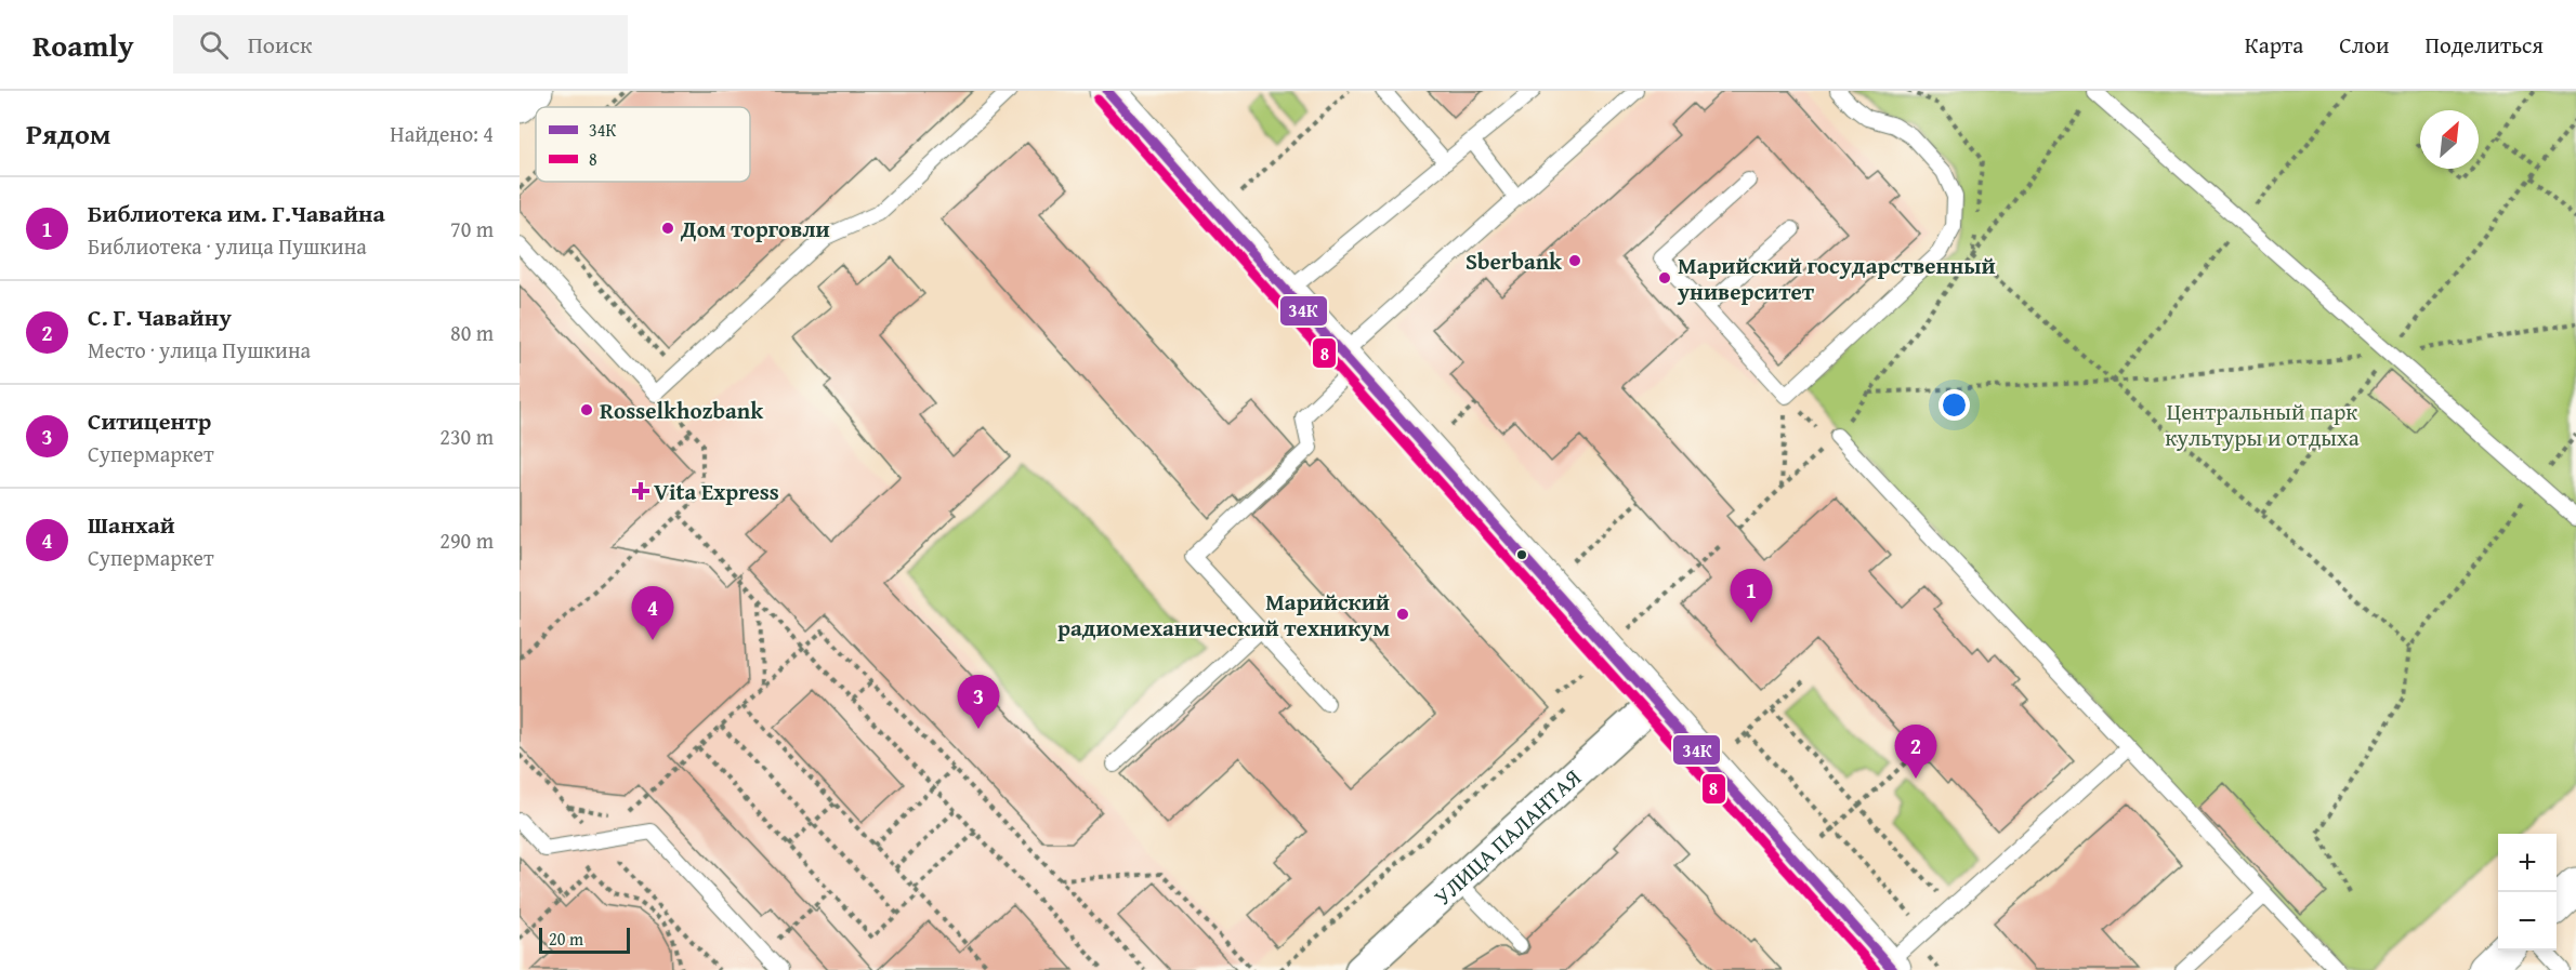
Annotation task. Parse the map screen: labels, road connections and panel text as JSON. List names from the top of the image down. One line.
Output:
{"streets":{"street":["УЛИЦА ПАЛАНТАЯ"]},"parks":["Центральный парк культуры и отдыха"],"places":{"other":["Дом торговли","Sberbank","Марийский государственный университет","Rosselkhozbank","Марийский радиомеханический техникум"],"health":["Vita Express"]},"lines":["transit line 34К","transit line 8"],"legend":["34К","8"],"scale_bar":"20 m","north":"top right","page":{"header":"Roamly","search":"Поиск","nav":["Карта","Слои","Поделиться"],"heading":["Рядом","Найдено: 4"],"list":[{"mark":"1","name":"Библиотека им. Г.Чавайна","note":"Библиотека · улица Пушкина","value":"70 m"},{"mark":"2","name":"С. Г. Чавайну","note":"Место · улица Пушкина","value":"80 m"},{"mark":"3","name":"Ситицентр","note":"Супермаркет","value":"230 m"},{"mark":"4","name":"Шанхай","note":"Супермаркет","value":"290 m"}],"pins":["1","4","3","2"],"map_buttons":["+","−"],"scale":"20 m"}}
